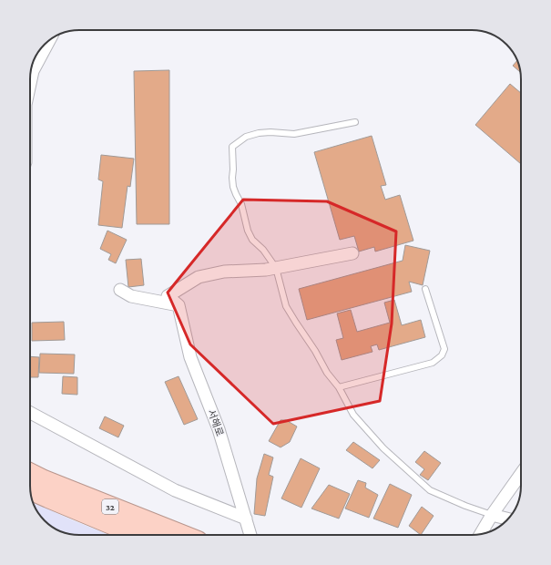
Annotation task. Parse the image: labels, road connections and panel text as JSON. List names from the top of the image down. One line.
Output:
{"streets":{"highway":["32"],"street":["서해로"]}}
